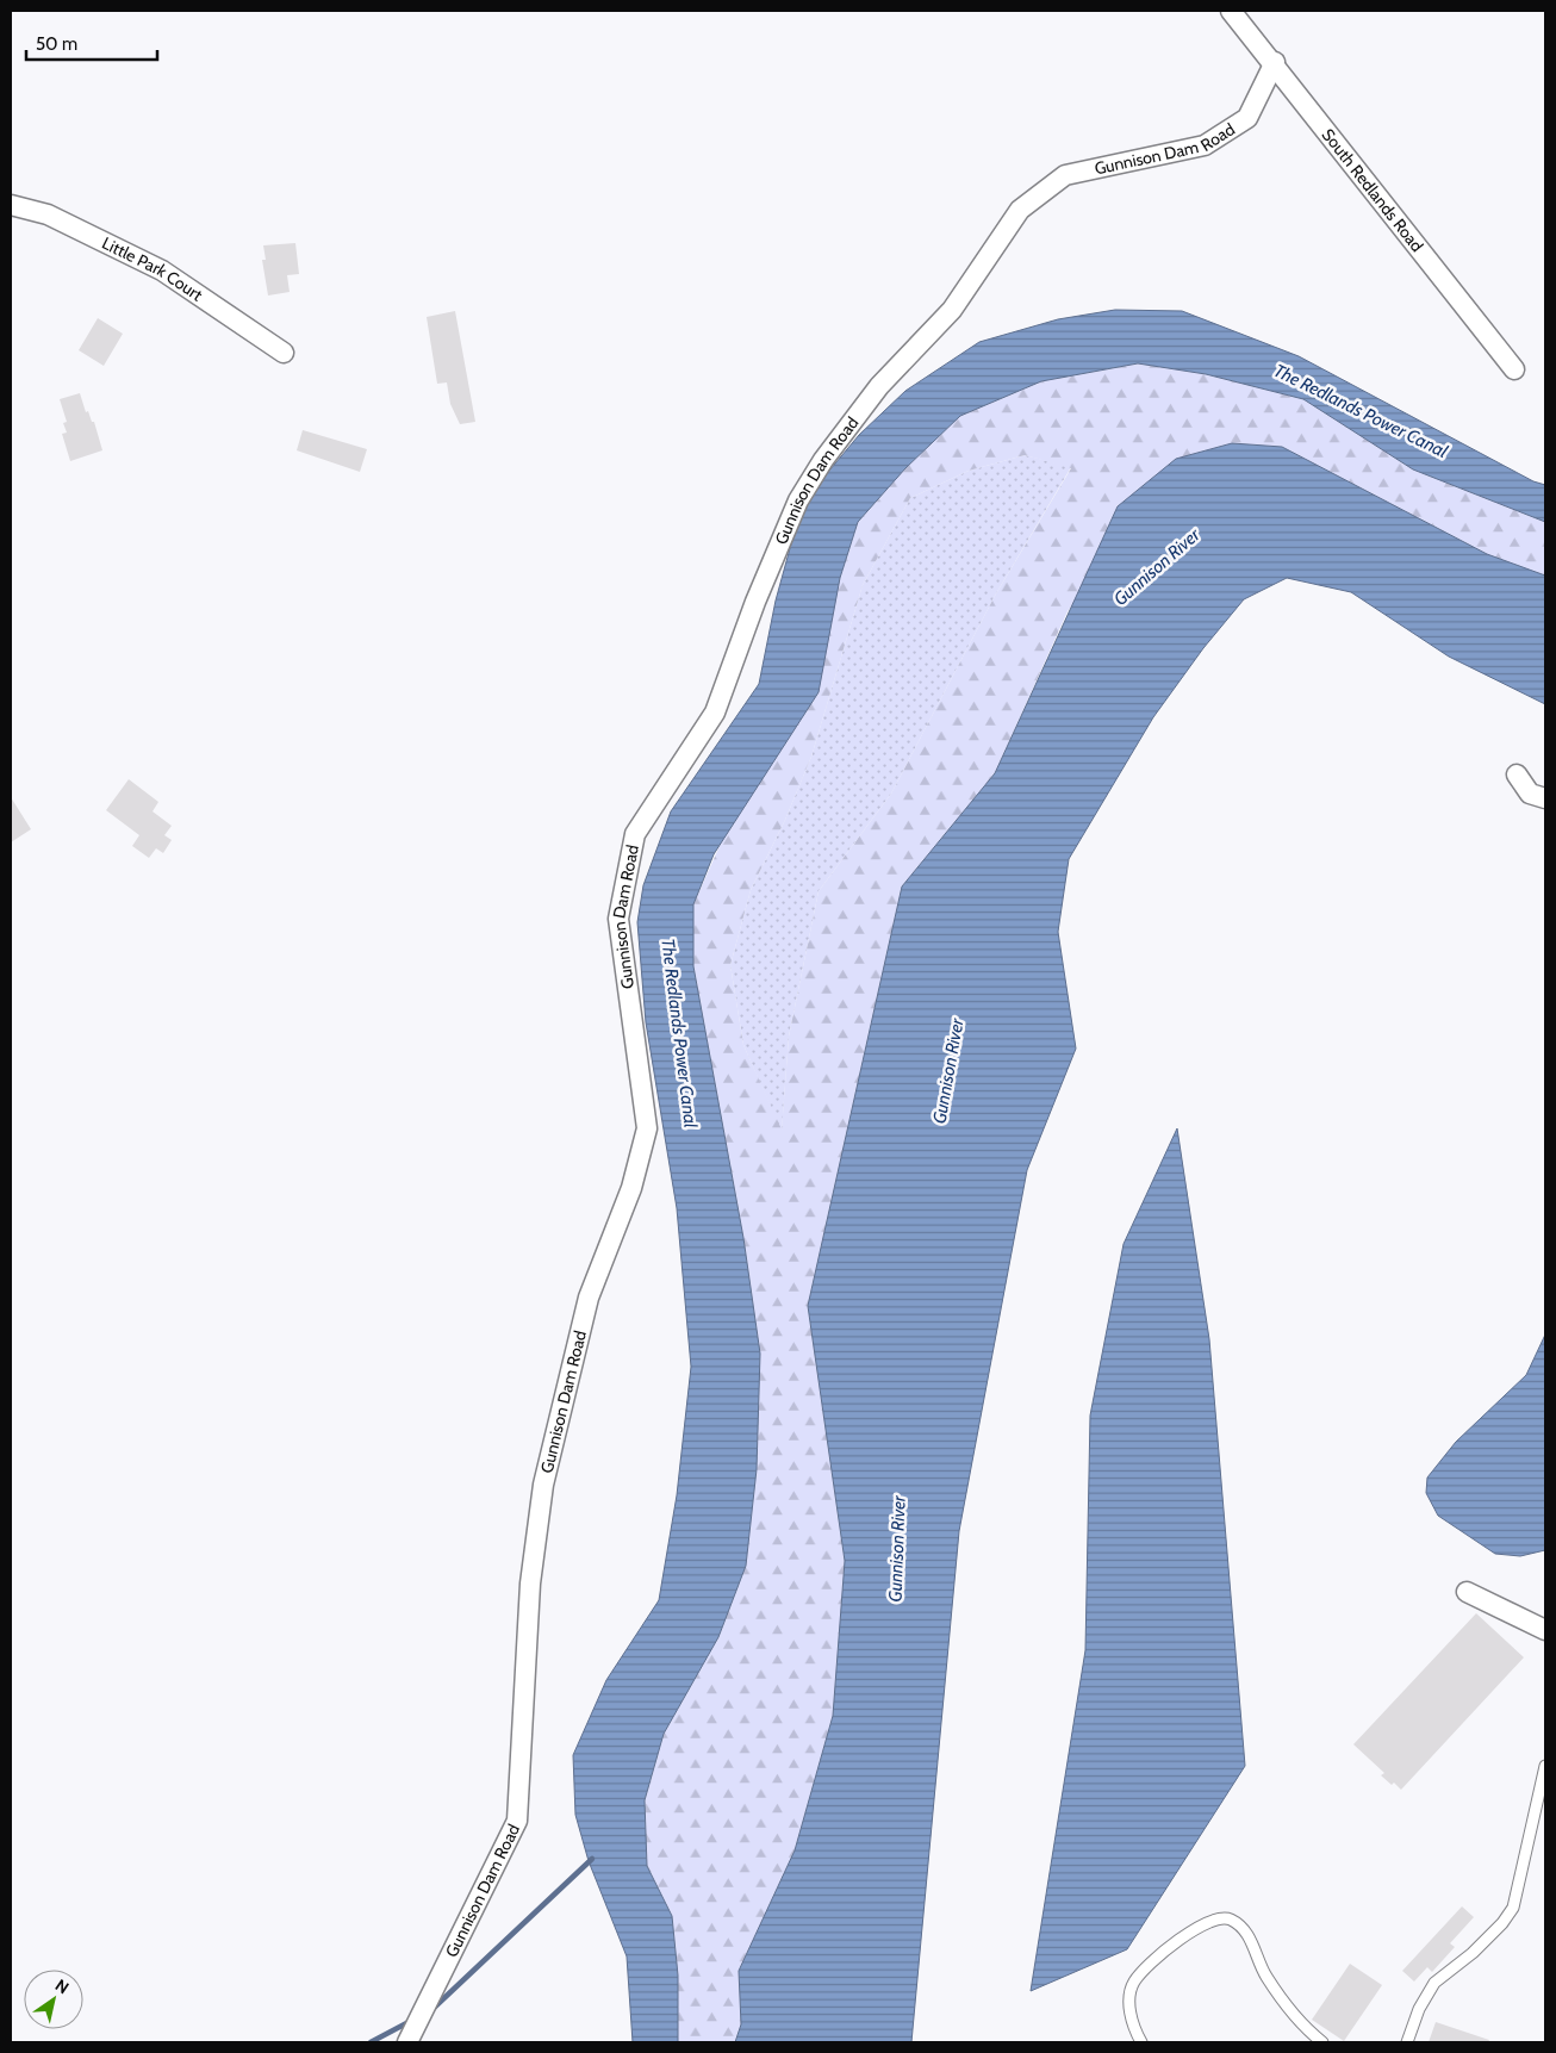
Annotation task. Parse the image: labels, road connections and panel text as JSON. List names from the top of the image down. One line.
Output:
{"streets":{"street":["Gunnison Dam Road","South Redlands Road","Little Park Court"]},"crossings":[["Gunnison Dam Road","South Redlands Road"]],"water":["The Redlands Power Canal","Gunnison River"],"scale_bar":"50 m","north":"top right"}
